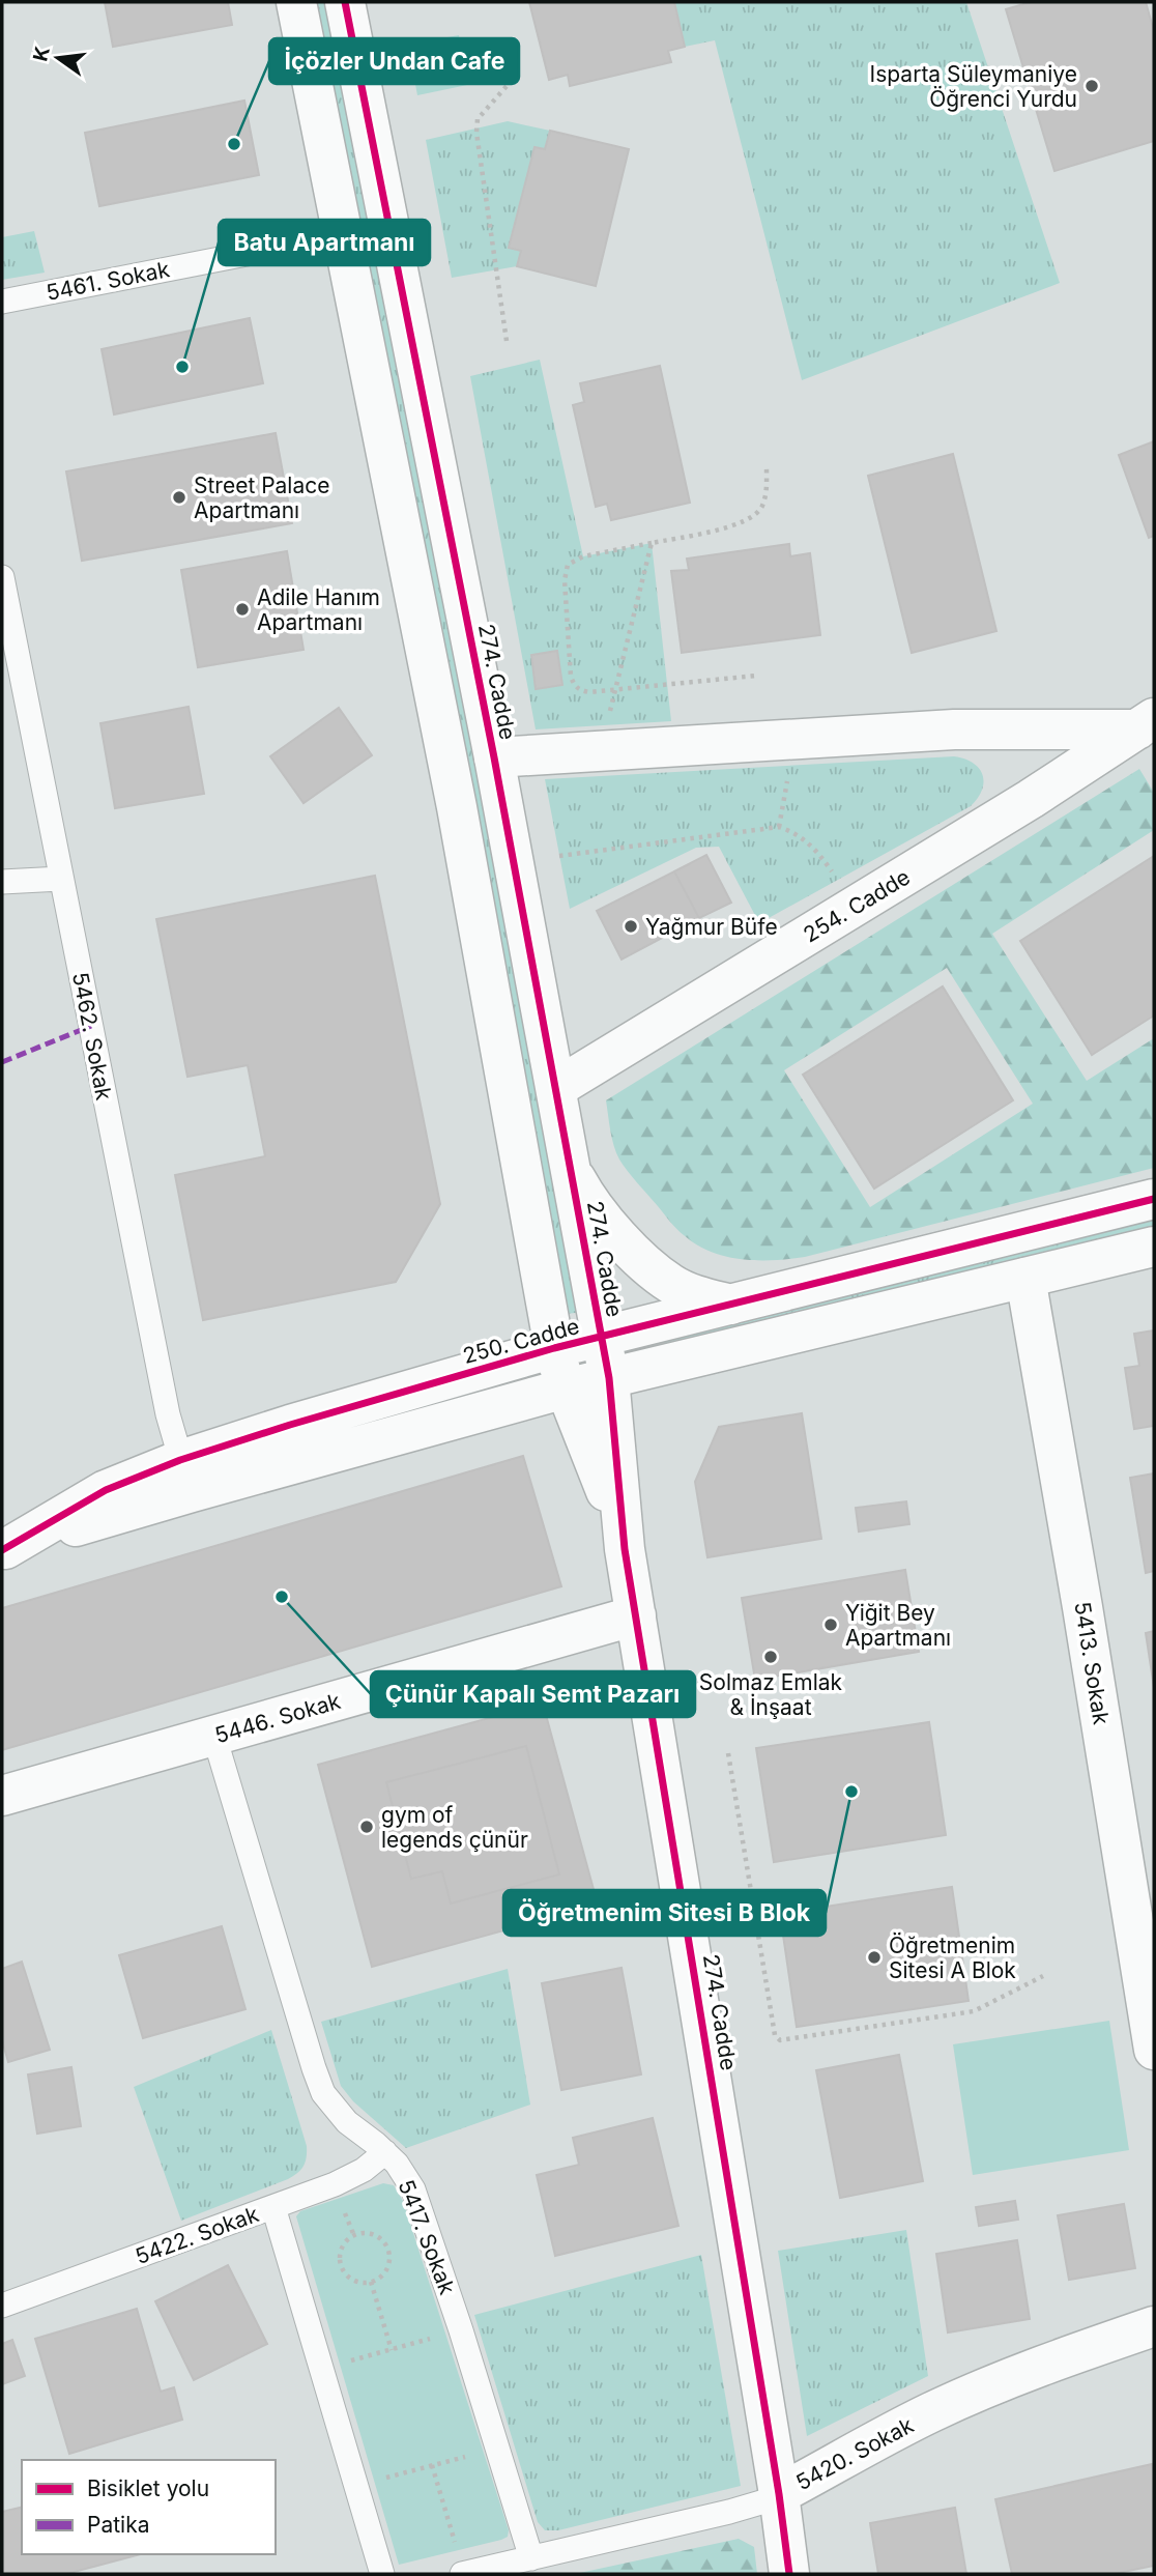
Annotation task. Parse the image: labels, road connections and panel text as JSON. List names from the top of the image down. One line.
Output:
{"streets":{"street":["274. Cadde","254. Cadde","250. Cadde","5413. Sokak","5446. Sokak","5420. Sokak"],"lane":["5461. Sokak","5462. Sokak","5422. Sokak","5417. Sokak"]},"crossings":[["5461. Sokak","274. Cadde"],["274. Cadde","254. Cadde"],["274. Cadde","250. Cadde"],["274. Cadde","5446. Sokak"],["274. Cadde","5420. Sokak"],["5462. Sokak","250. Cadde"],["250. Cadde","5413. Sokak"],["5446. Sokak","5417. Sokak"],["5422. Sokak","5417. Sokak"],["5417. Sokak","5420. Sokak"]],"places":["Isparta Süleymaniye Öğrenci Yurdu","İçözler Undan Cafe","Batu Apartmanı","Street Palace Apartmanı","Adile Hanım Apartmanı","Yağmur Büfe","Çünür Kapalı Semt Pazarı","Yiğit Bey Apartmanı","Solmaz Emlak & İnşaat","Öğretmenim Sitesi B Blok","gym of legends çünür","Öğretmenim Sitesi A Blok"],"legend":["Bisiklet yolu","Patika"],"north":"left"}
